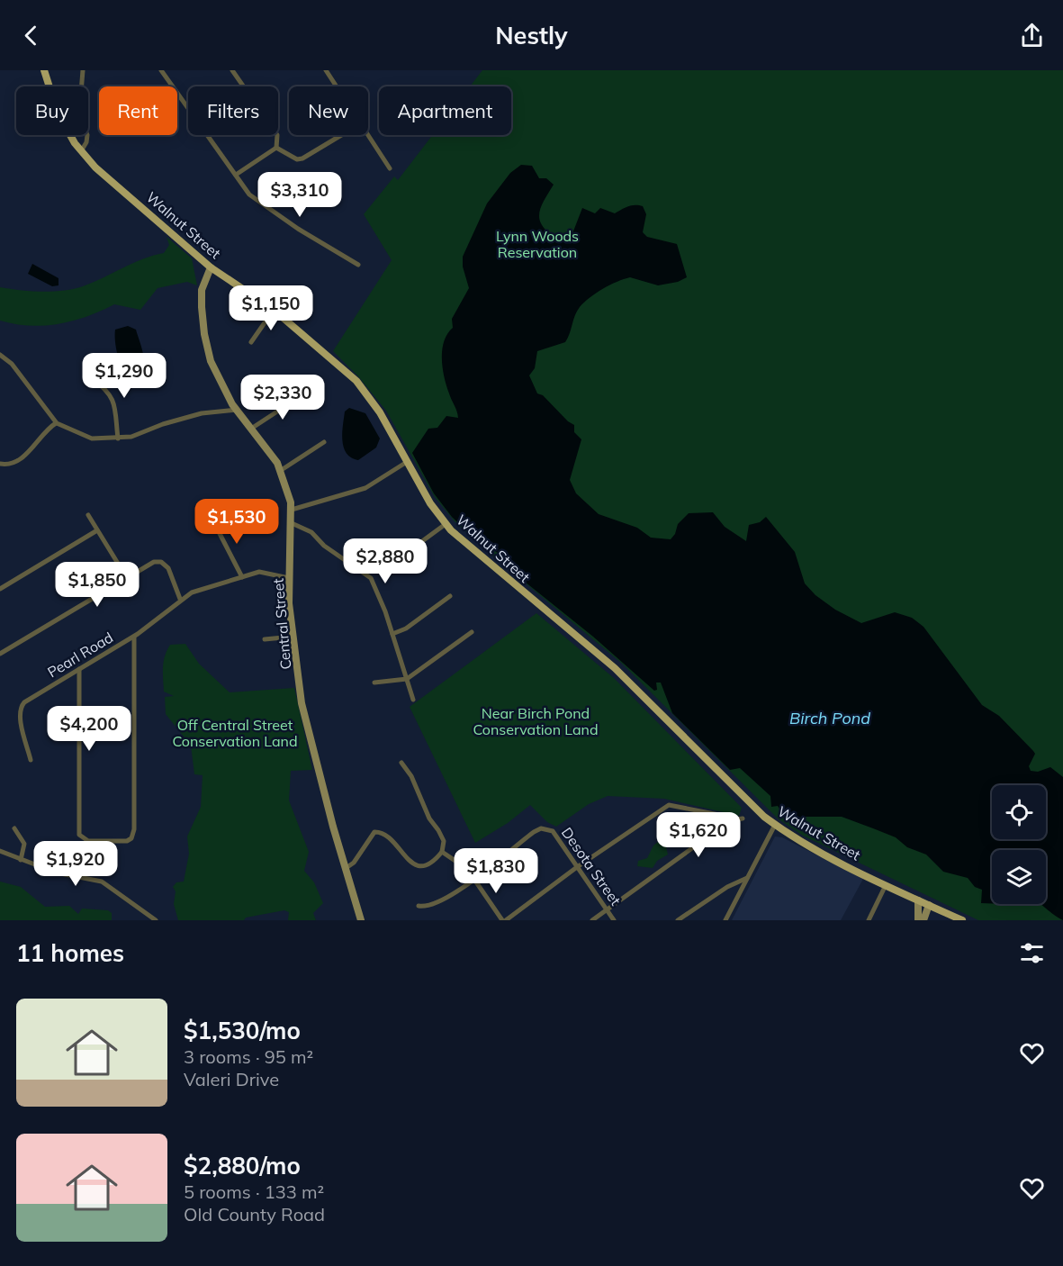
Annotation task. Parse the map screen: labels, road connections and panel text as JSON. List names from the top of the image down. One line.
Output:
{"streets":{"main road":["Walnut Street"],"street":["Central Street","Pearl Road","Desota Street"]},"crossings":[["Walnut Street","Central Street"],["Central Street","Pearl Road"]],"water":["Birch Pond"],"parks":["Lynn Woods Reservation","Near Birch Pond Conservation Land","Off Central Street Conservation Land"],"page":{"header":"Nestly","chip":["Buy","Rent","Filters","New","Apartment"],"price":["$3,310","$1,150","$1,290","$2,330","$1,530","$2,880","$1,850","$4,200","$1,620","$1,920","$1,830"],"heading":"11 homes","list":[{"name":"$1,530/mo","note":"3 rooms · 95 m² · Valeri Drive"},{"name":"$2,880/mo","note":"5 rooms · 133 m² · Old County Road"}]}}
